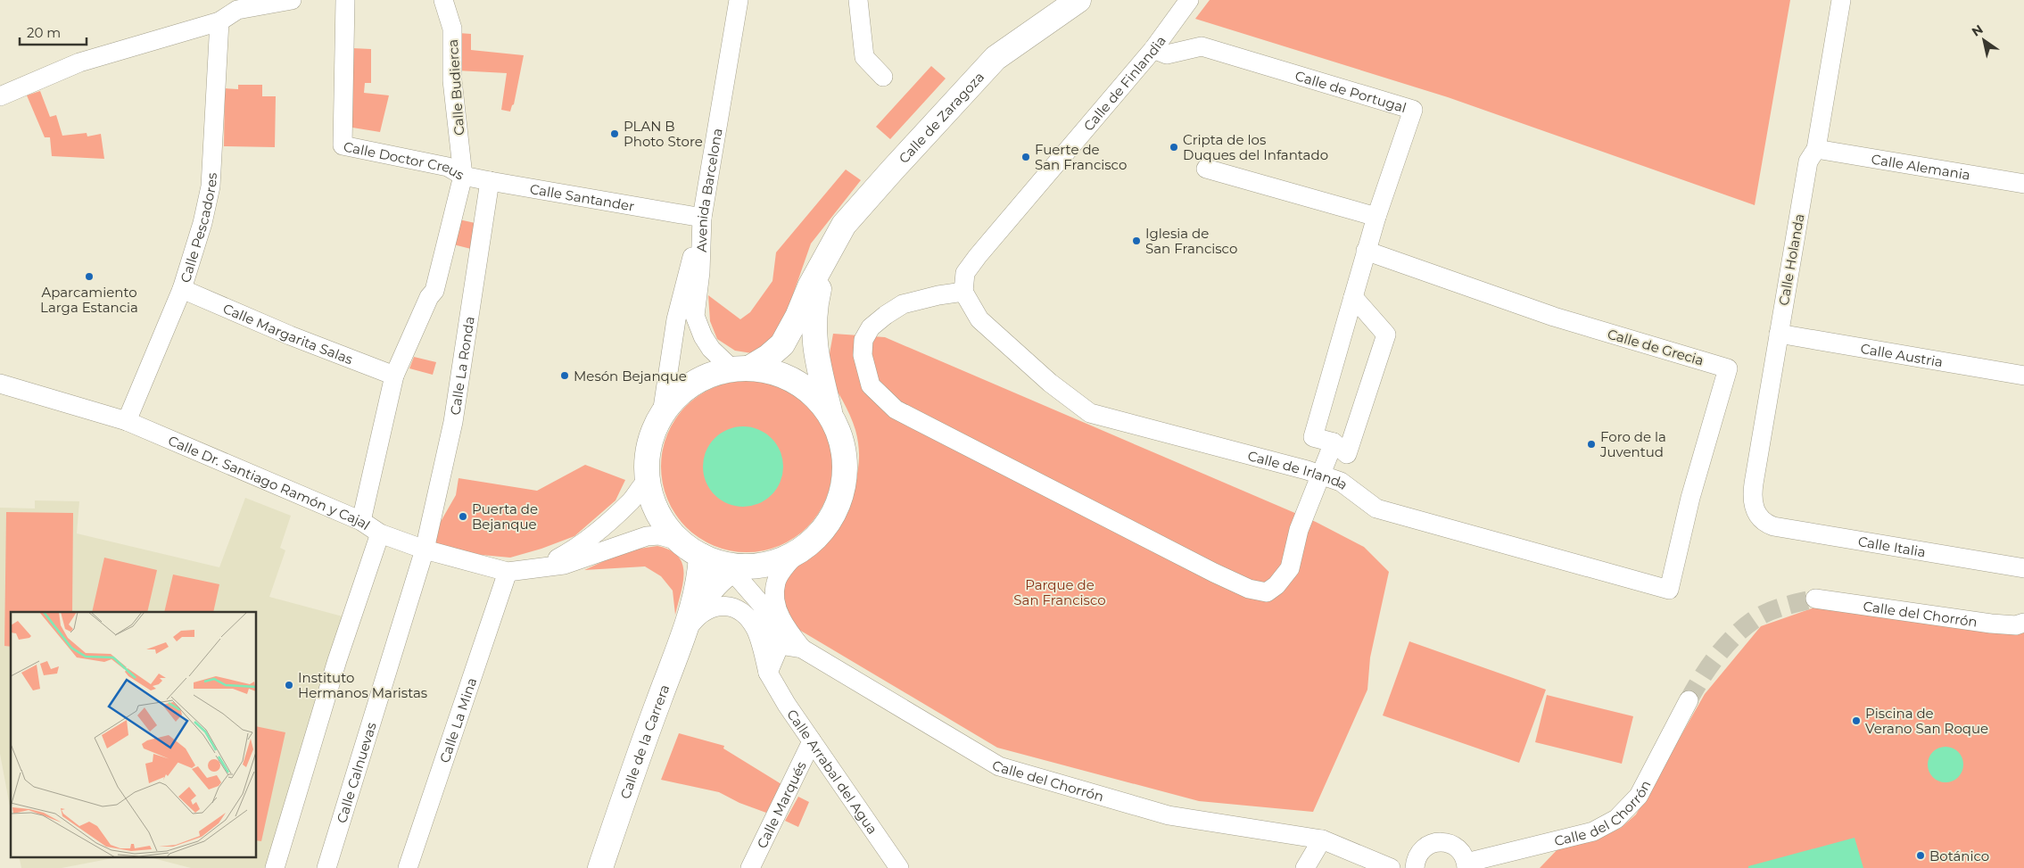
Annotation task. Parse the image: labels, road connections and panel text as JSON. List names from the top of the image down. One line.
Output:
{"streets":{"street":["Calle de Finlandia","Calle Budierca","Calle de Portugal","Calle de Zaragoza","Calle Doctor Creus","Calle Alemania","Avenida Barcelona","Calle Santander","Calle Pescadores","Calle Holanda","Calle Margarita Salas","Calle de Grecia","Calle Austria","Calle La Ronda","Calle de Irlanda","Calle Dr. Santiago Ramón y Cajal","Calle Italia","Calle del Chorrón","Calle La Mina","Calle de la Carrera","Calle Arrabal del Agua","Calle Calnuevas","Calle Marqués"]},"crossings":[["Calle de Finlandia","Calle de Portugal"],["Calle de Finlandia","Calle de Irlanda"],["Calle Budierca","Calle Doctor Creus"],["Calle Budierca","Calle Santander"],["Calle de Portugal","Calle de Grecia"],["Calle de Zaragoza","Avenida Barcelona"],["Calle Doctor Creus","Calle Santander"],["Calle Doctor Creus","Calle Margarita Salas"],["Calle Doctor Creus","Calle Dr. Santiago Ramón y Cajal"],["Calle Alemania","Calle Holanda"],["Avenida Barcelona","Calle Santander"],["Calle Santander","Calle La Ronda"],["Calle Pescadores","Calle Margarita Salas"],["Calle Pescadores","Calle Dr. Santiago Ramón y Cajal"],["Calle Holanda","Calle Austria"],["Calle Holanda","Calle Italia"],["Calle de Grecia","Calle de Irlanda"],["Calle La Ronda","Calle Dr. Santiago Ramón y Cajal"],["Calle La Ronda","Calle Calnuevas"],["Calle Dr. Santiago Ramón y Cajal","Calle La Mina"],["Calle Dr. Santiago Ramón y Cajal","Calle Calnuevas"],["Calle de la Carrera","Calle Arrabal del Agua"],["Calle Arrabal del Agua","Calle Marqués"]],"parks":["Parque de San Francisco"],"places":["PLAN B Photo Store","Cripta de los Duques del Infantado","Fuerte de San Francisco","Iglesia de San Francisco","Aparcamiento Larga Estancia","Mesón Bejanque","Foro de la Juventud","Puerta de Bejanque","Instituto Hermanos Maristas","Piscina de Verano San Roque","Botánico"],"scale_bar":"20 m","north":"top left"}
